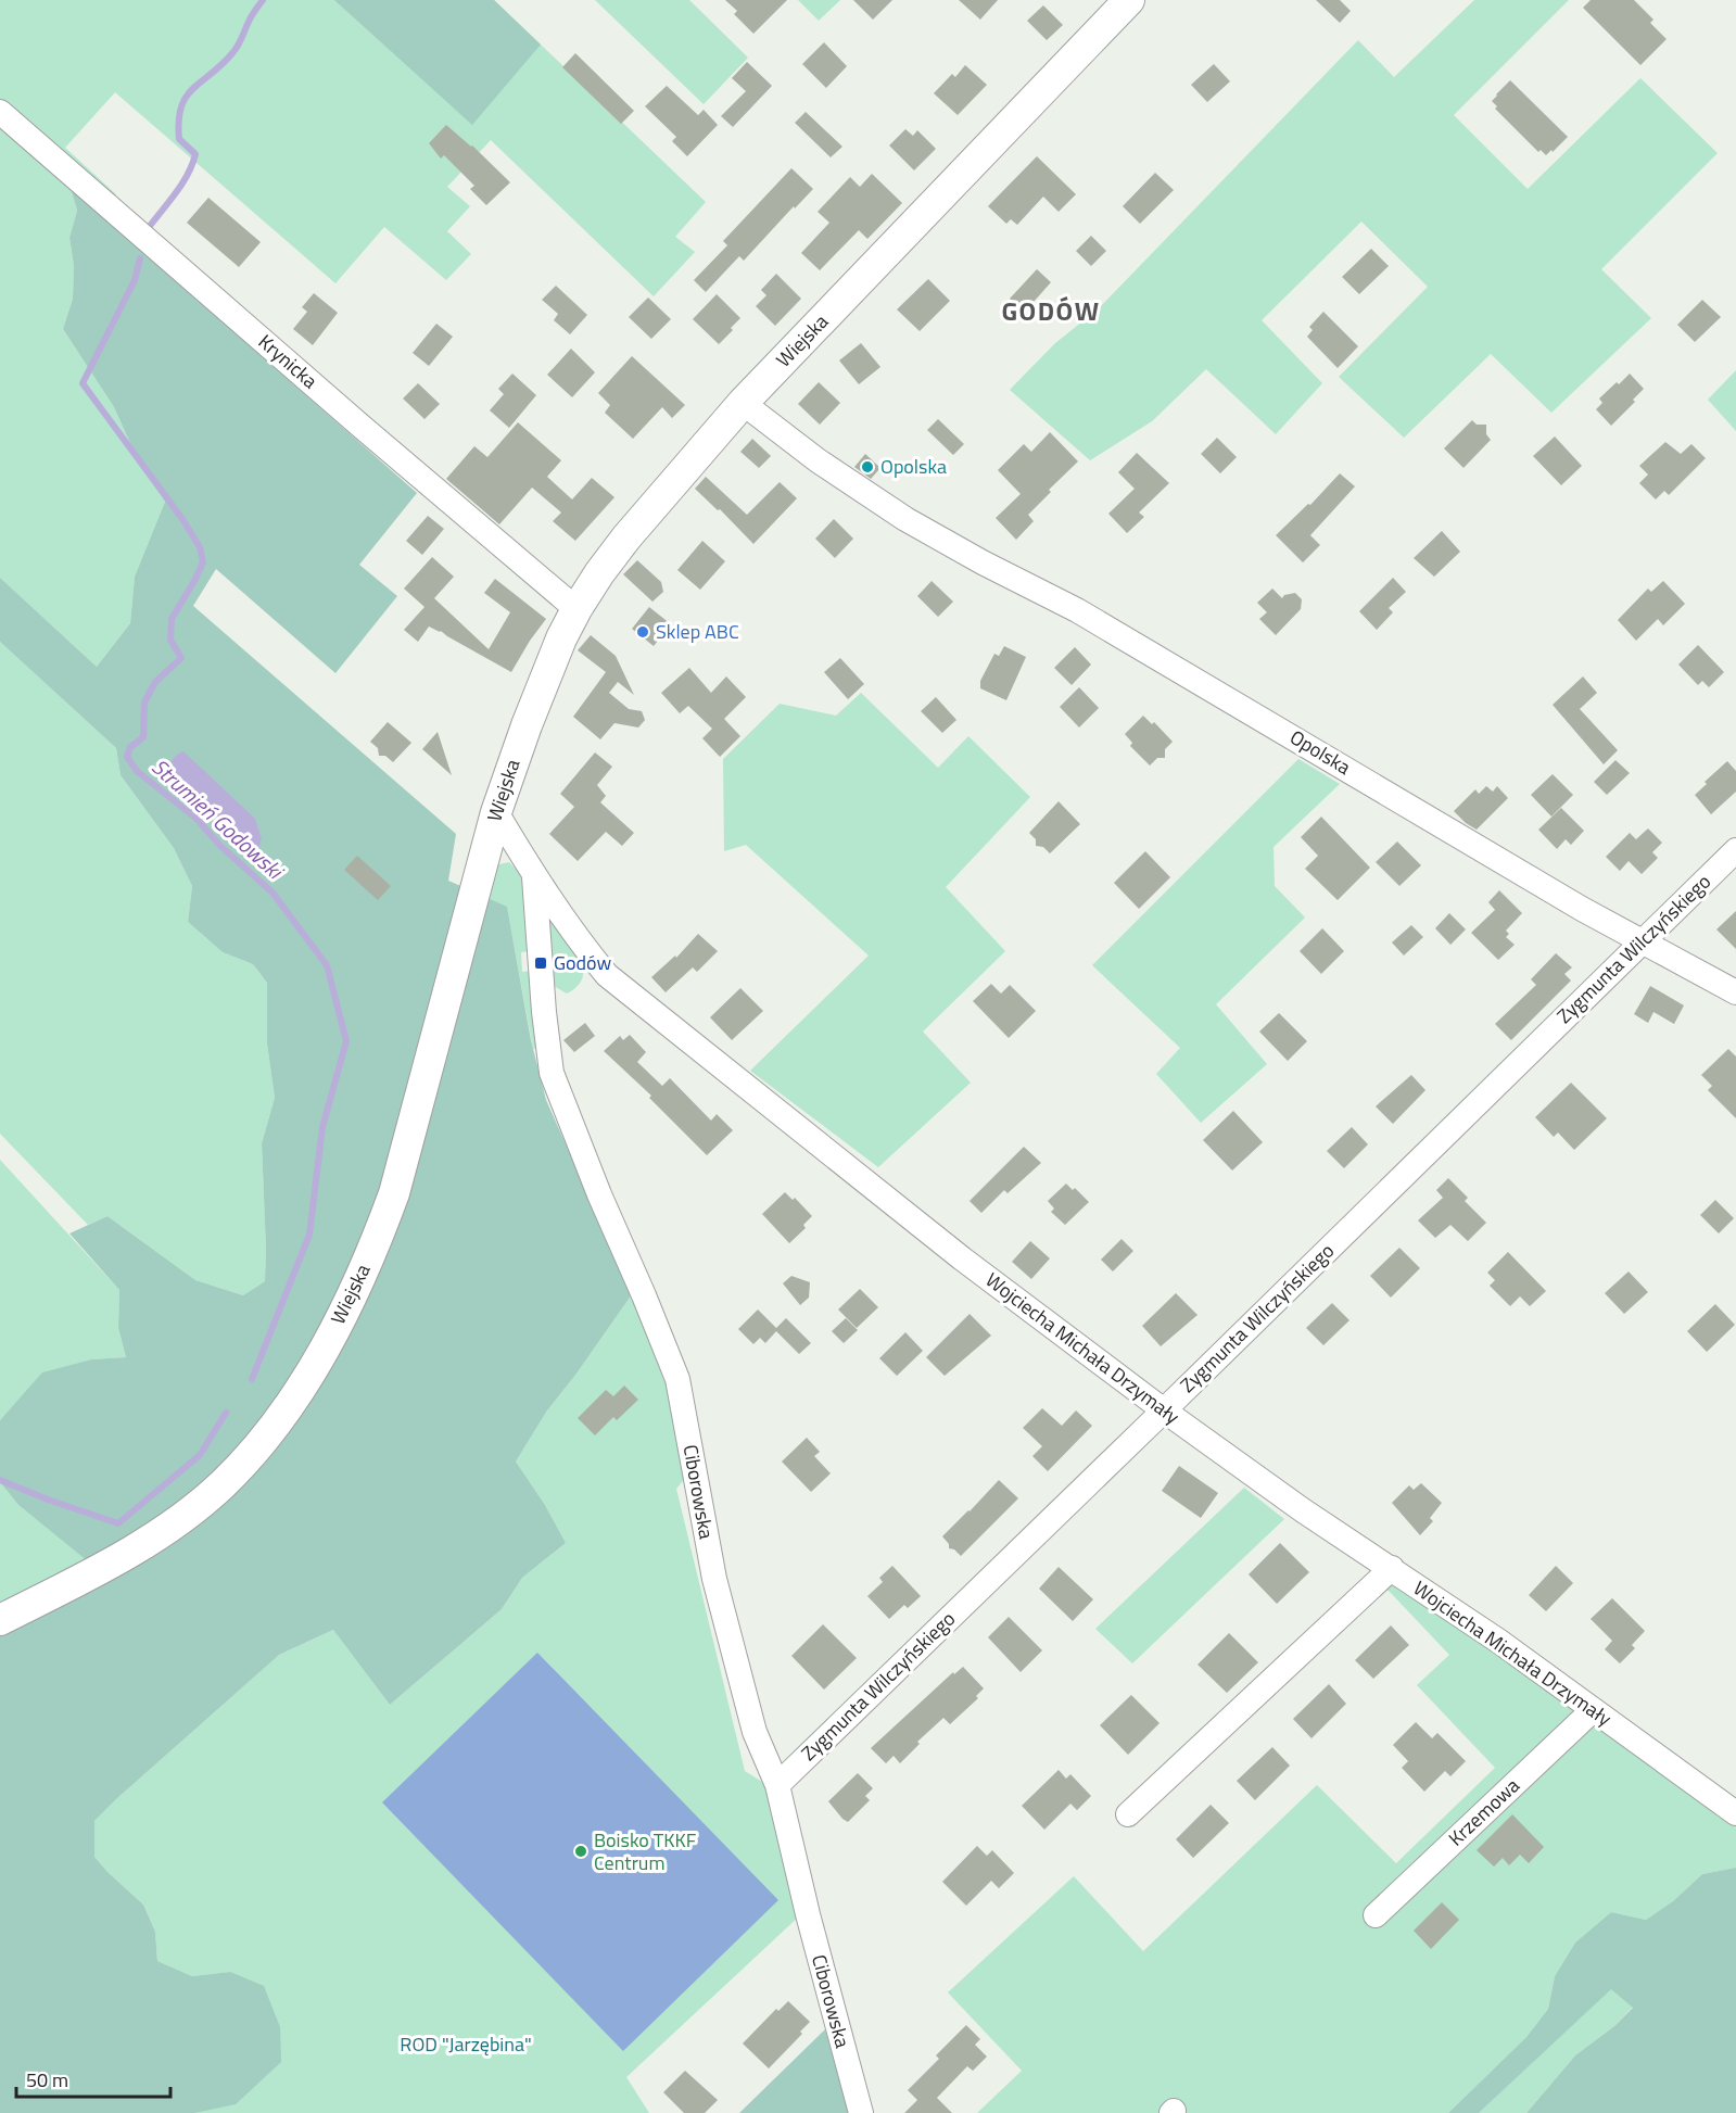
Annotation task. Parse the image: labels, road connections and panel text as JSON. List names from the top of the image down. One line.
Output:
{"streets":{"street":["Wiejska","Krynicka","Opolska","Zygmunta Wilczyńskiego","Wojciecha Michała Drzymały","Ciborowska","Krzemowa"]},"crossings":[["Wiejska","Krynicka"],["Wiejska","Opolska"],["Wiejska","Wojciecha Michała Drzymały"],["Opolska","Zygmunta Wilczyńskiego"],["Zygmunta Wilczyńskiego","Wojciecha Michała Drzymały"],["Zygmunta Wilczyńskiego","Ciborowska"],["Wojciecha Michała Drzymały","Ciborowska"],["Wojciecha Michała Drzymały","Krzemowa"]],"districts":["GODÓW"],"water":["Strumień Godowski"],"parks":["ROD \"Jarzębina\""],"places":{"other":["Opolska","Sklep ABC","Boisko TKKF Centrum"],"transit":["Godów"]},"scale_bar":"50 m"}
